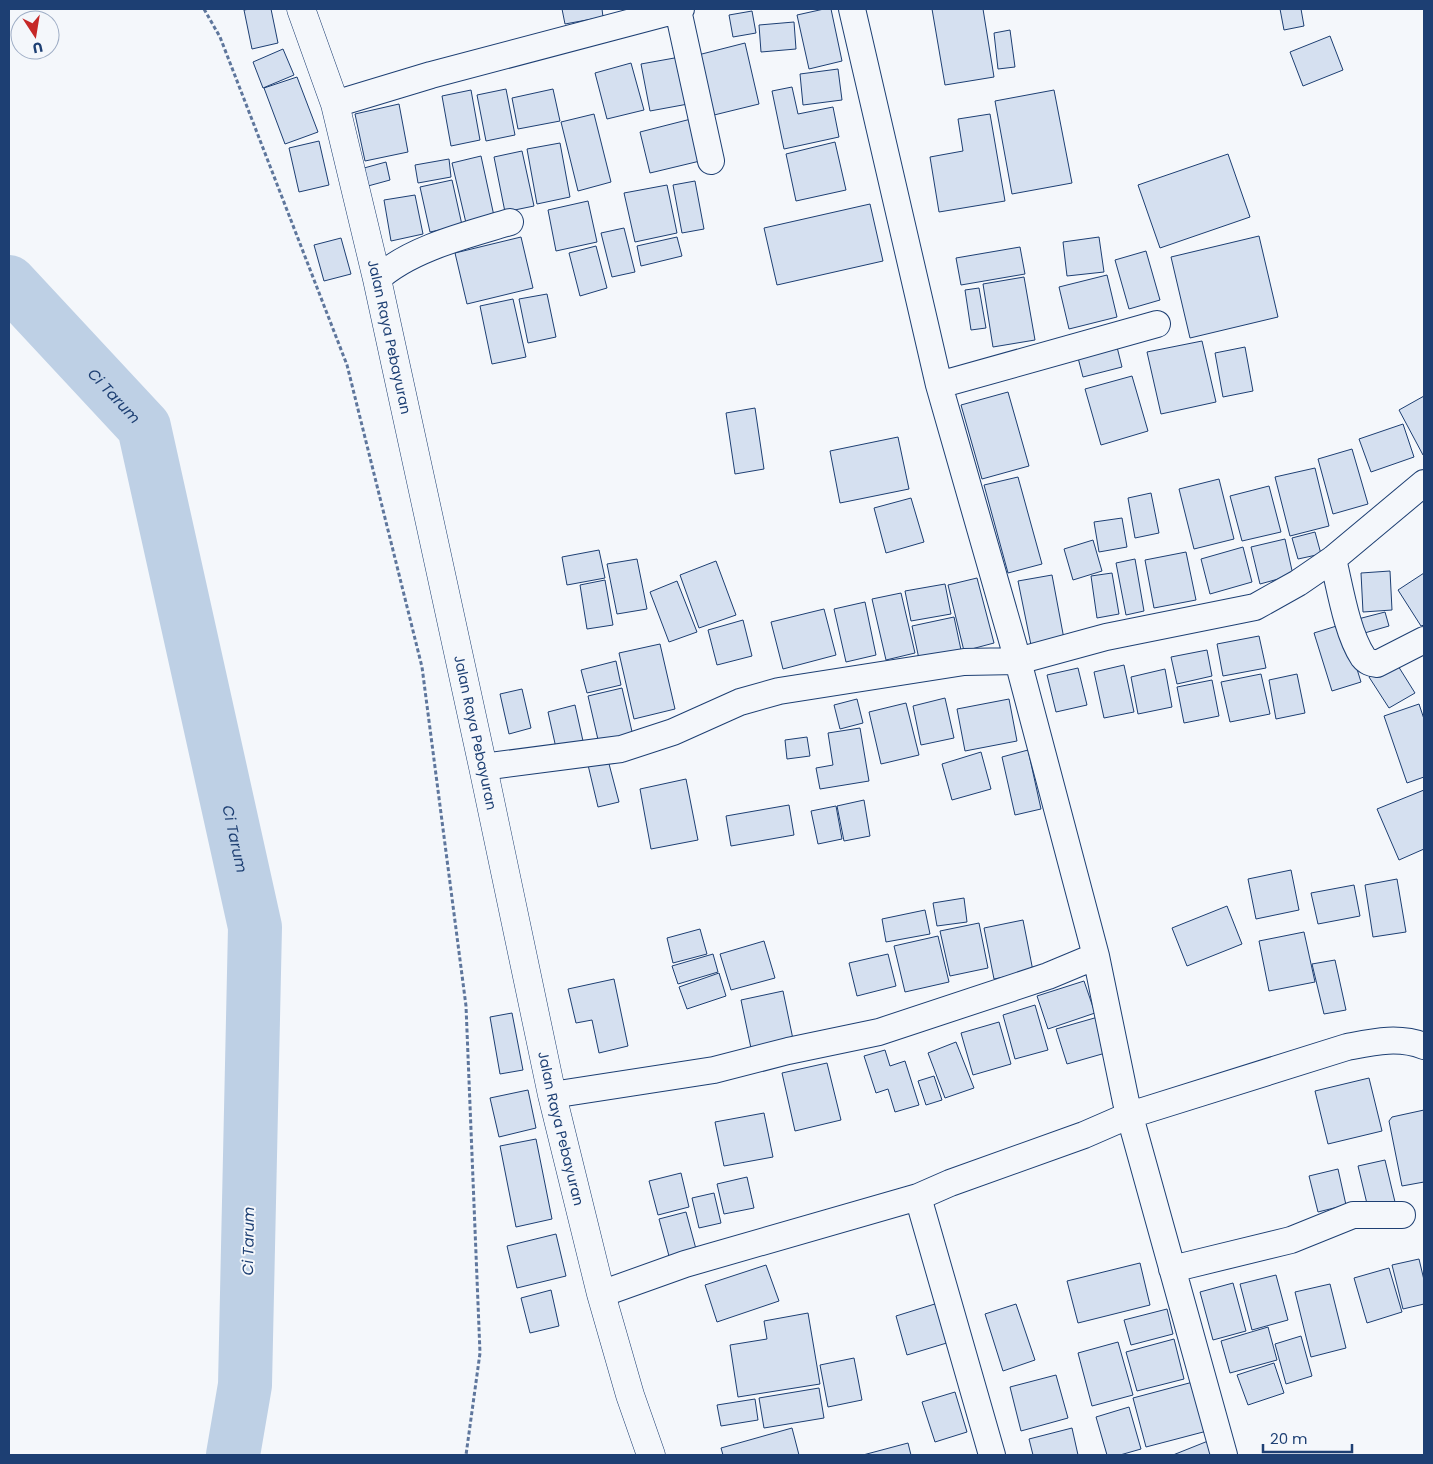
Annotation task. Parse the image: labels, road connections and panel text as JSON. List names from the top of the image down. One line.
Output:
{"streets":{"main road":["Jalan Raya Pebayuran"]},"water":["Ci Tarum"],"scale_bar":"20 m","north":"bottom"}
